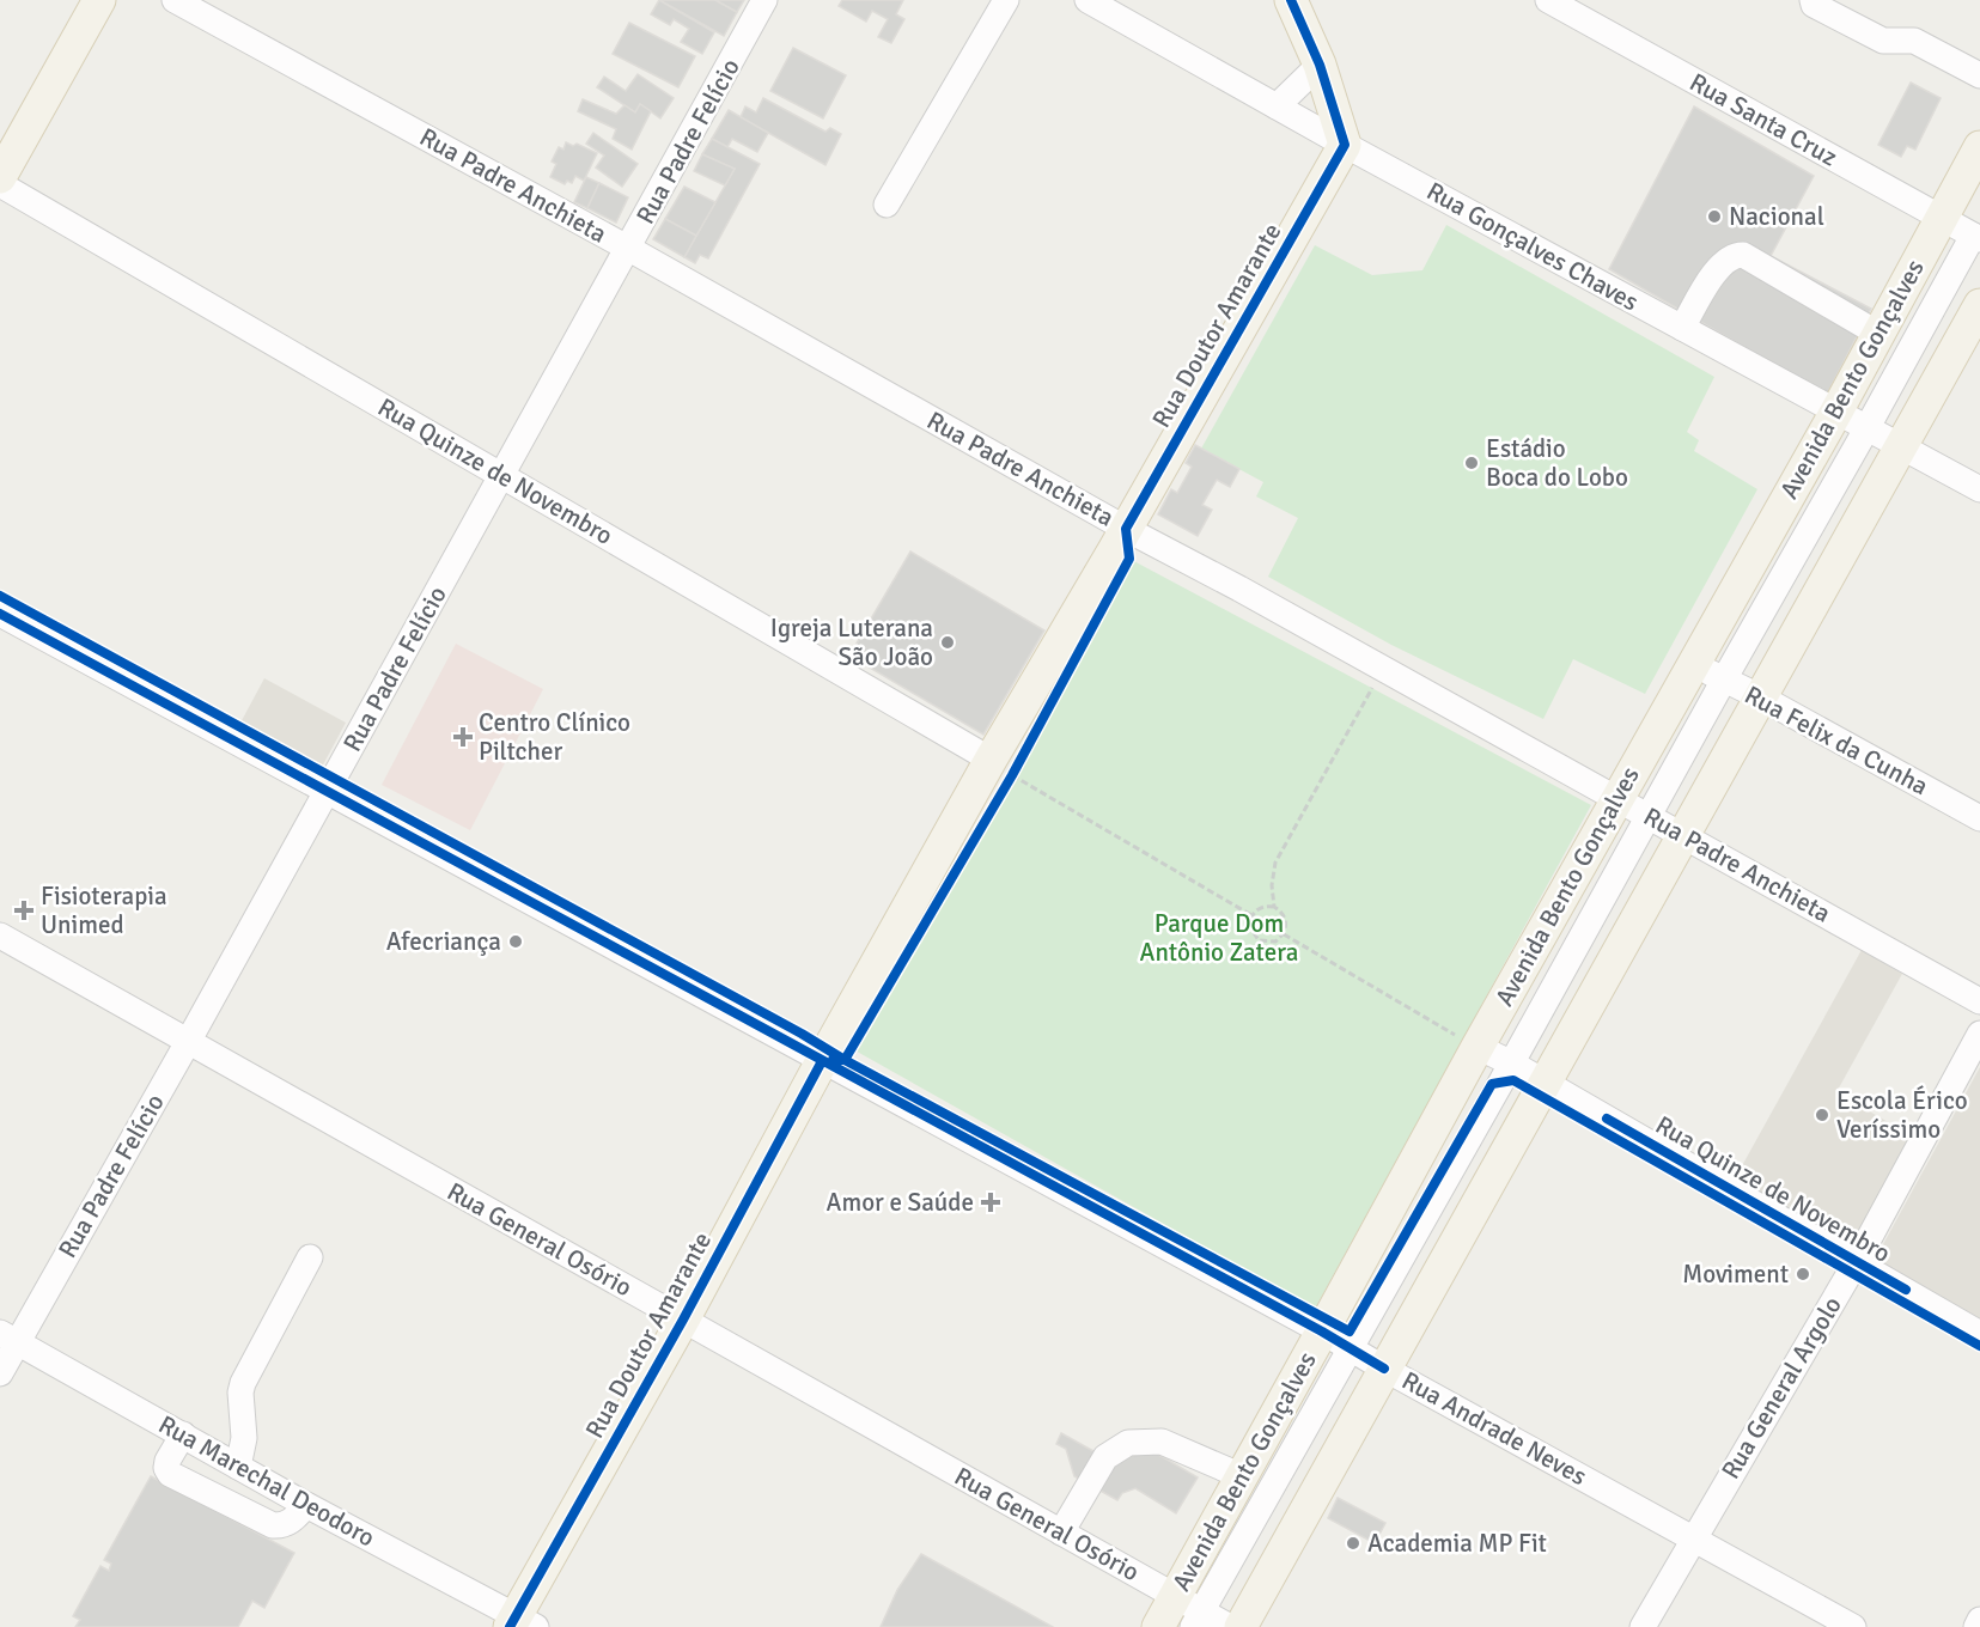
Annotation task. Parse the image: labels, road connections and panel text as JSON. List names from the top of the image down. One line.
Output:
{"streets":{"main road":["Rua Doutor Amarante","Avenida Bento Gonçalves"],"street":["Rua Santa Cruz","Rua Padre Felício","Rua Padre Anchieta","Rua Gonçalves Chaves","Rua Quinze de Novembro","Rua Felix da Cunha","Rua General Osório","Rua General Argolo","Rua Andrade Neves","Rua Marechal Deodoro"]},"crossings":[["Rua Santa Cruz","Avenida Bento Gonçalves"],["Rua Padre Felício","Rua Padre Anchieta"],["Rua Padre Felício","Rua Quinze de Novembro"],["Rua Padre Felício","Rua General Osório"],["Rua Padre Felício","Rua Andrade Neves"],["Rua Padre Felício","Rua Marechal Deodoro"],["Rua Padre Anchieta","Rua Doutor Amarante"],["Rua Padre Anchieta","Avenida Bento Gonçalves"],["Rua Gonçalves Chaves","Rua Doutor Amarante"],["Rua Gonçalves Chaves","Avenida Bento Gonçalves"],["Rua Doutor Amarante","Rua Quinze de Novembro"],["Rua Doutor Amarante","Rua General Osório"],["Rua Doutor Amarante","Rua Andrade Neves"],["Rua Doutor Amarante","Rua Marechal Deodoro"],["Avenida Bento Gonçalves","Rua Quinze de Novembro"],["Avenida Bento Gonçalves","Rua Felix da Cunha"],["Avenida Bento Gonçalves","Rua General Osório"],["Avenida Bento Gonçalves","Rua Andrade Neves"],["Rua Quinze de Novembro","Rua General Argolo"],["Rua General Argolo","Rua Andrade Neves"]],"parks":["Parque Dom Antônio Zatera"],"places":{"other":["Nacional","Estádio Boca do Lobo","Igreja Luterana São João","Afecriança","Escola Érico Veríssimo","Moviment","Academia MP Fit"],"health":["Centro Clínico Piltcher","Fisioterapia Unimed","Amor e Saúde"]}}
